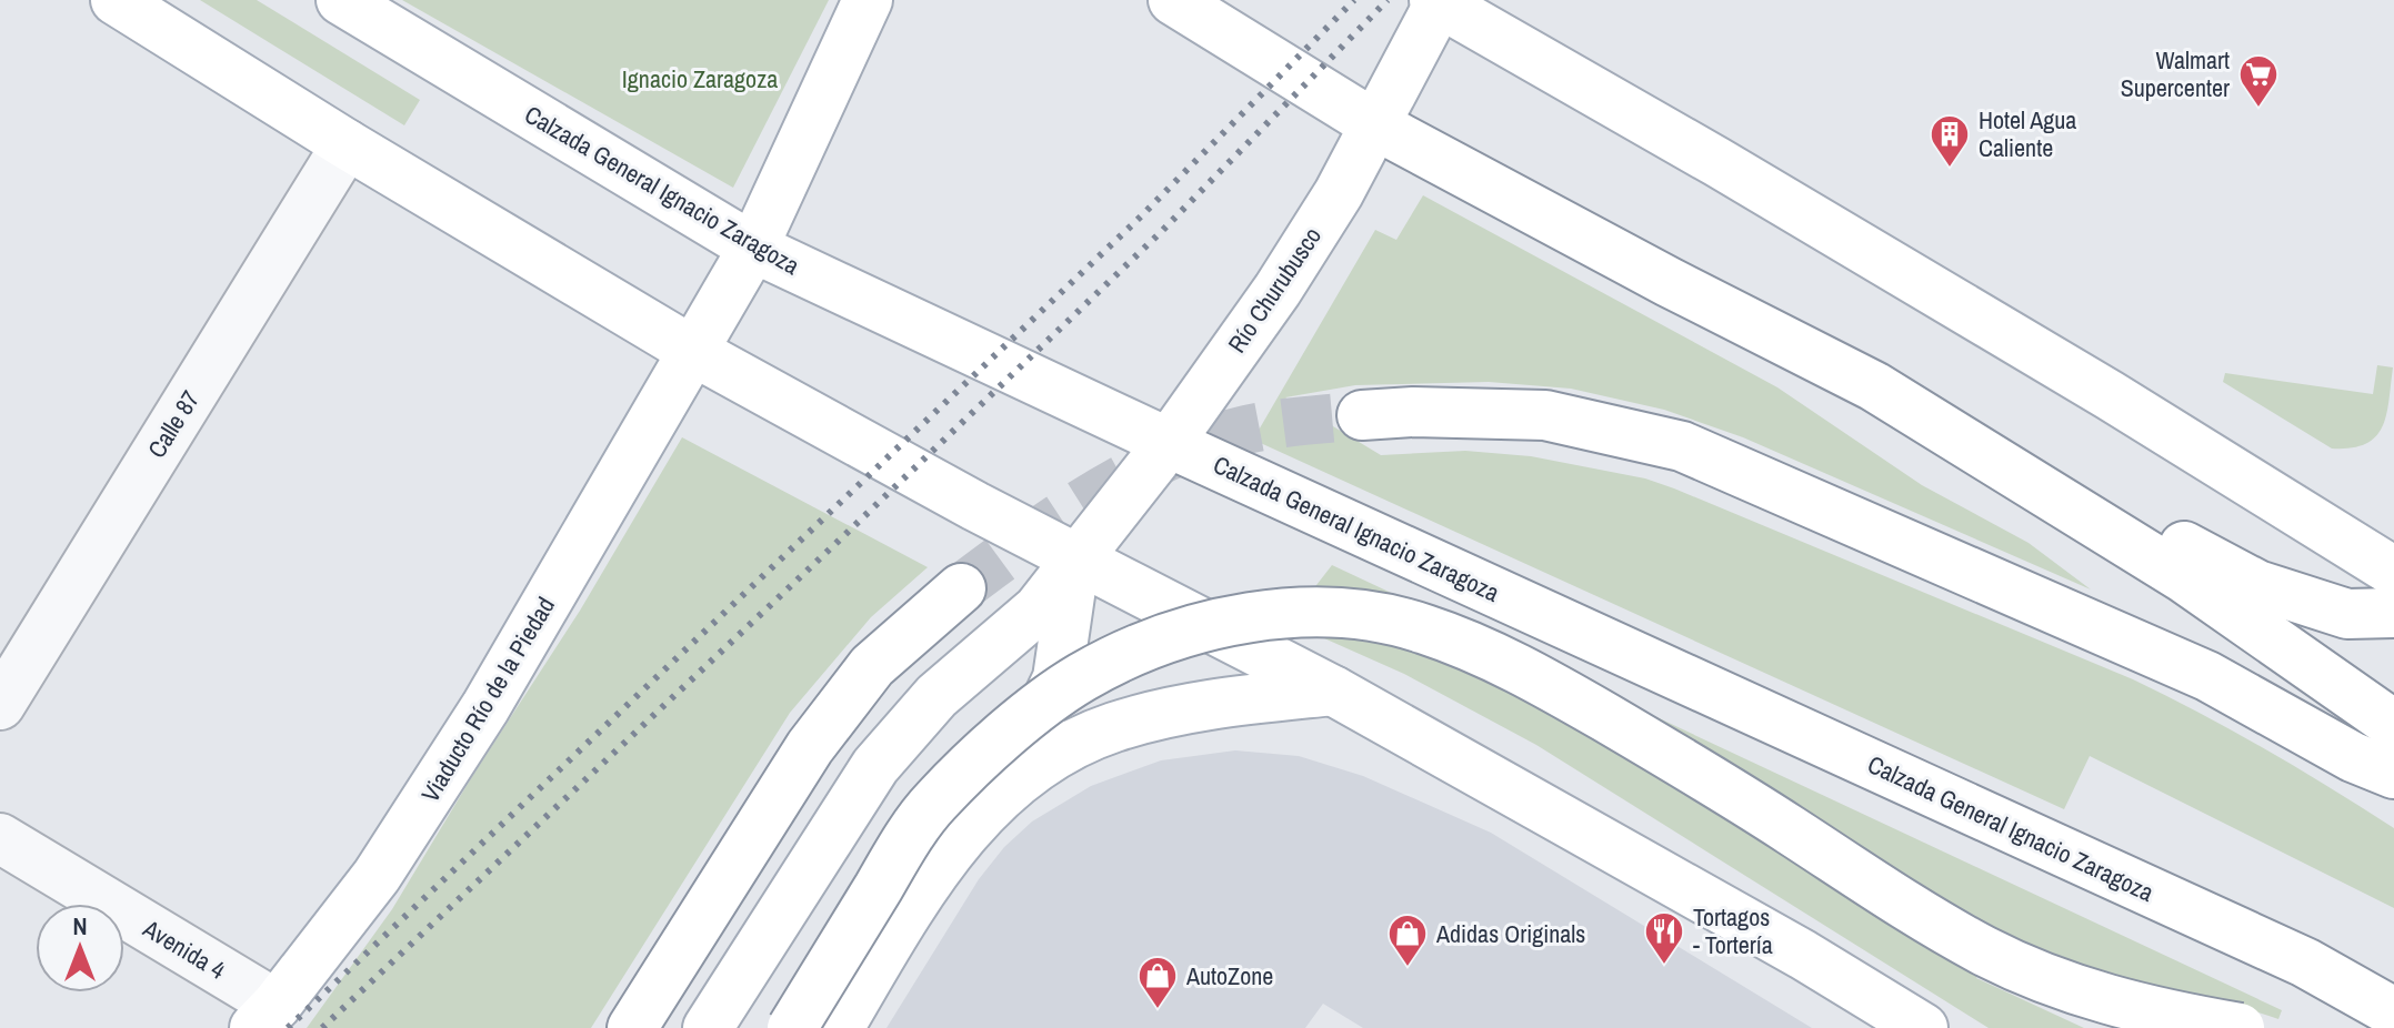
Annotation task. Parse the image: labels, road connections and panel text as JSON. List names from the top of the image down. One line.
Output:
{"streets":{"main road":["Calzada General Ignacio Zaragoza","Río Churubusco","Viaducto Río de la Piedad"],"street":["Calle 87","Avenida 4"]},"crossings":[["Calzada General Ignacio Zaragoza","Río Churubusco"],["Viaducto Río de la Piedad","Avenida 4"]],"parks":["Ignacio Zaragoza"],"places":{"supermarket":["Walmart Supercenter"],"building":["Hotel Agua Caliente"],"restaurant":["Tortagos - Tortería"],"shop":["Adidas Originals","AutoZone"]},"north":"top"}
